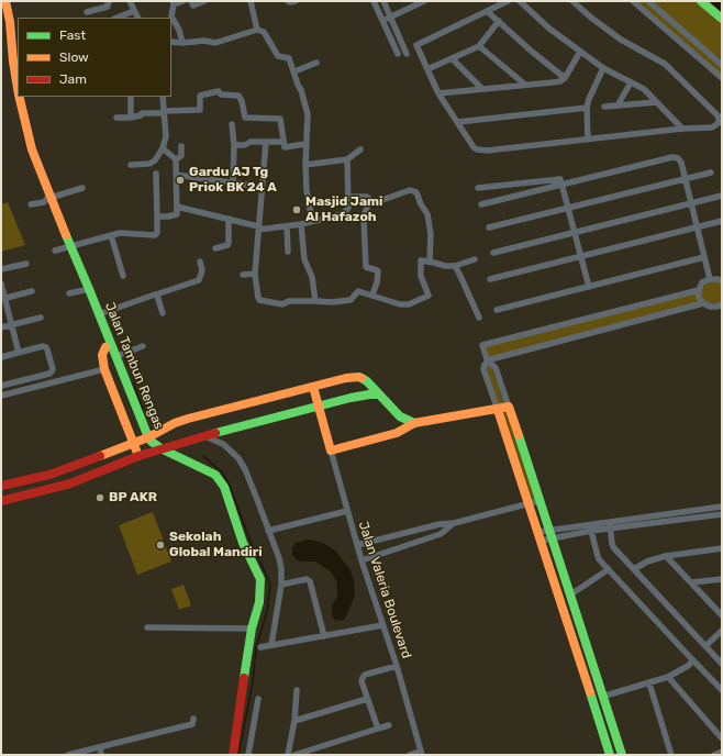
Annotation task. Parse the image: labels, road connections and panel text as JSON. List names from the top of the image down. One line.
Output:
{"streets":{"street":["Jalan Tambun Rengas","Jalan Valeria Boulevard"]},"places":["Gardu AJ Tg Priok BK 24 A","Masjid Jami Al Hafazoh","BP AKR","Sekolah Global Mandiri"],"legend":["Fast","Slow","Jam"]}
